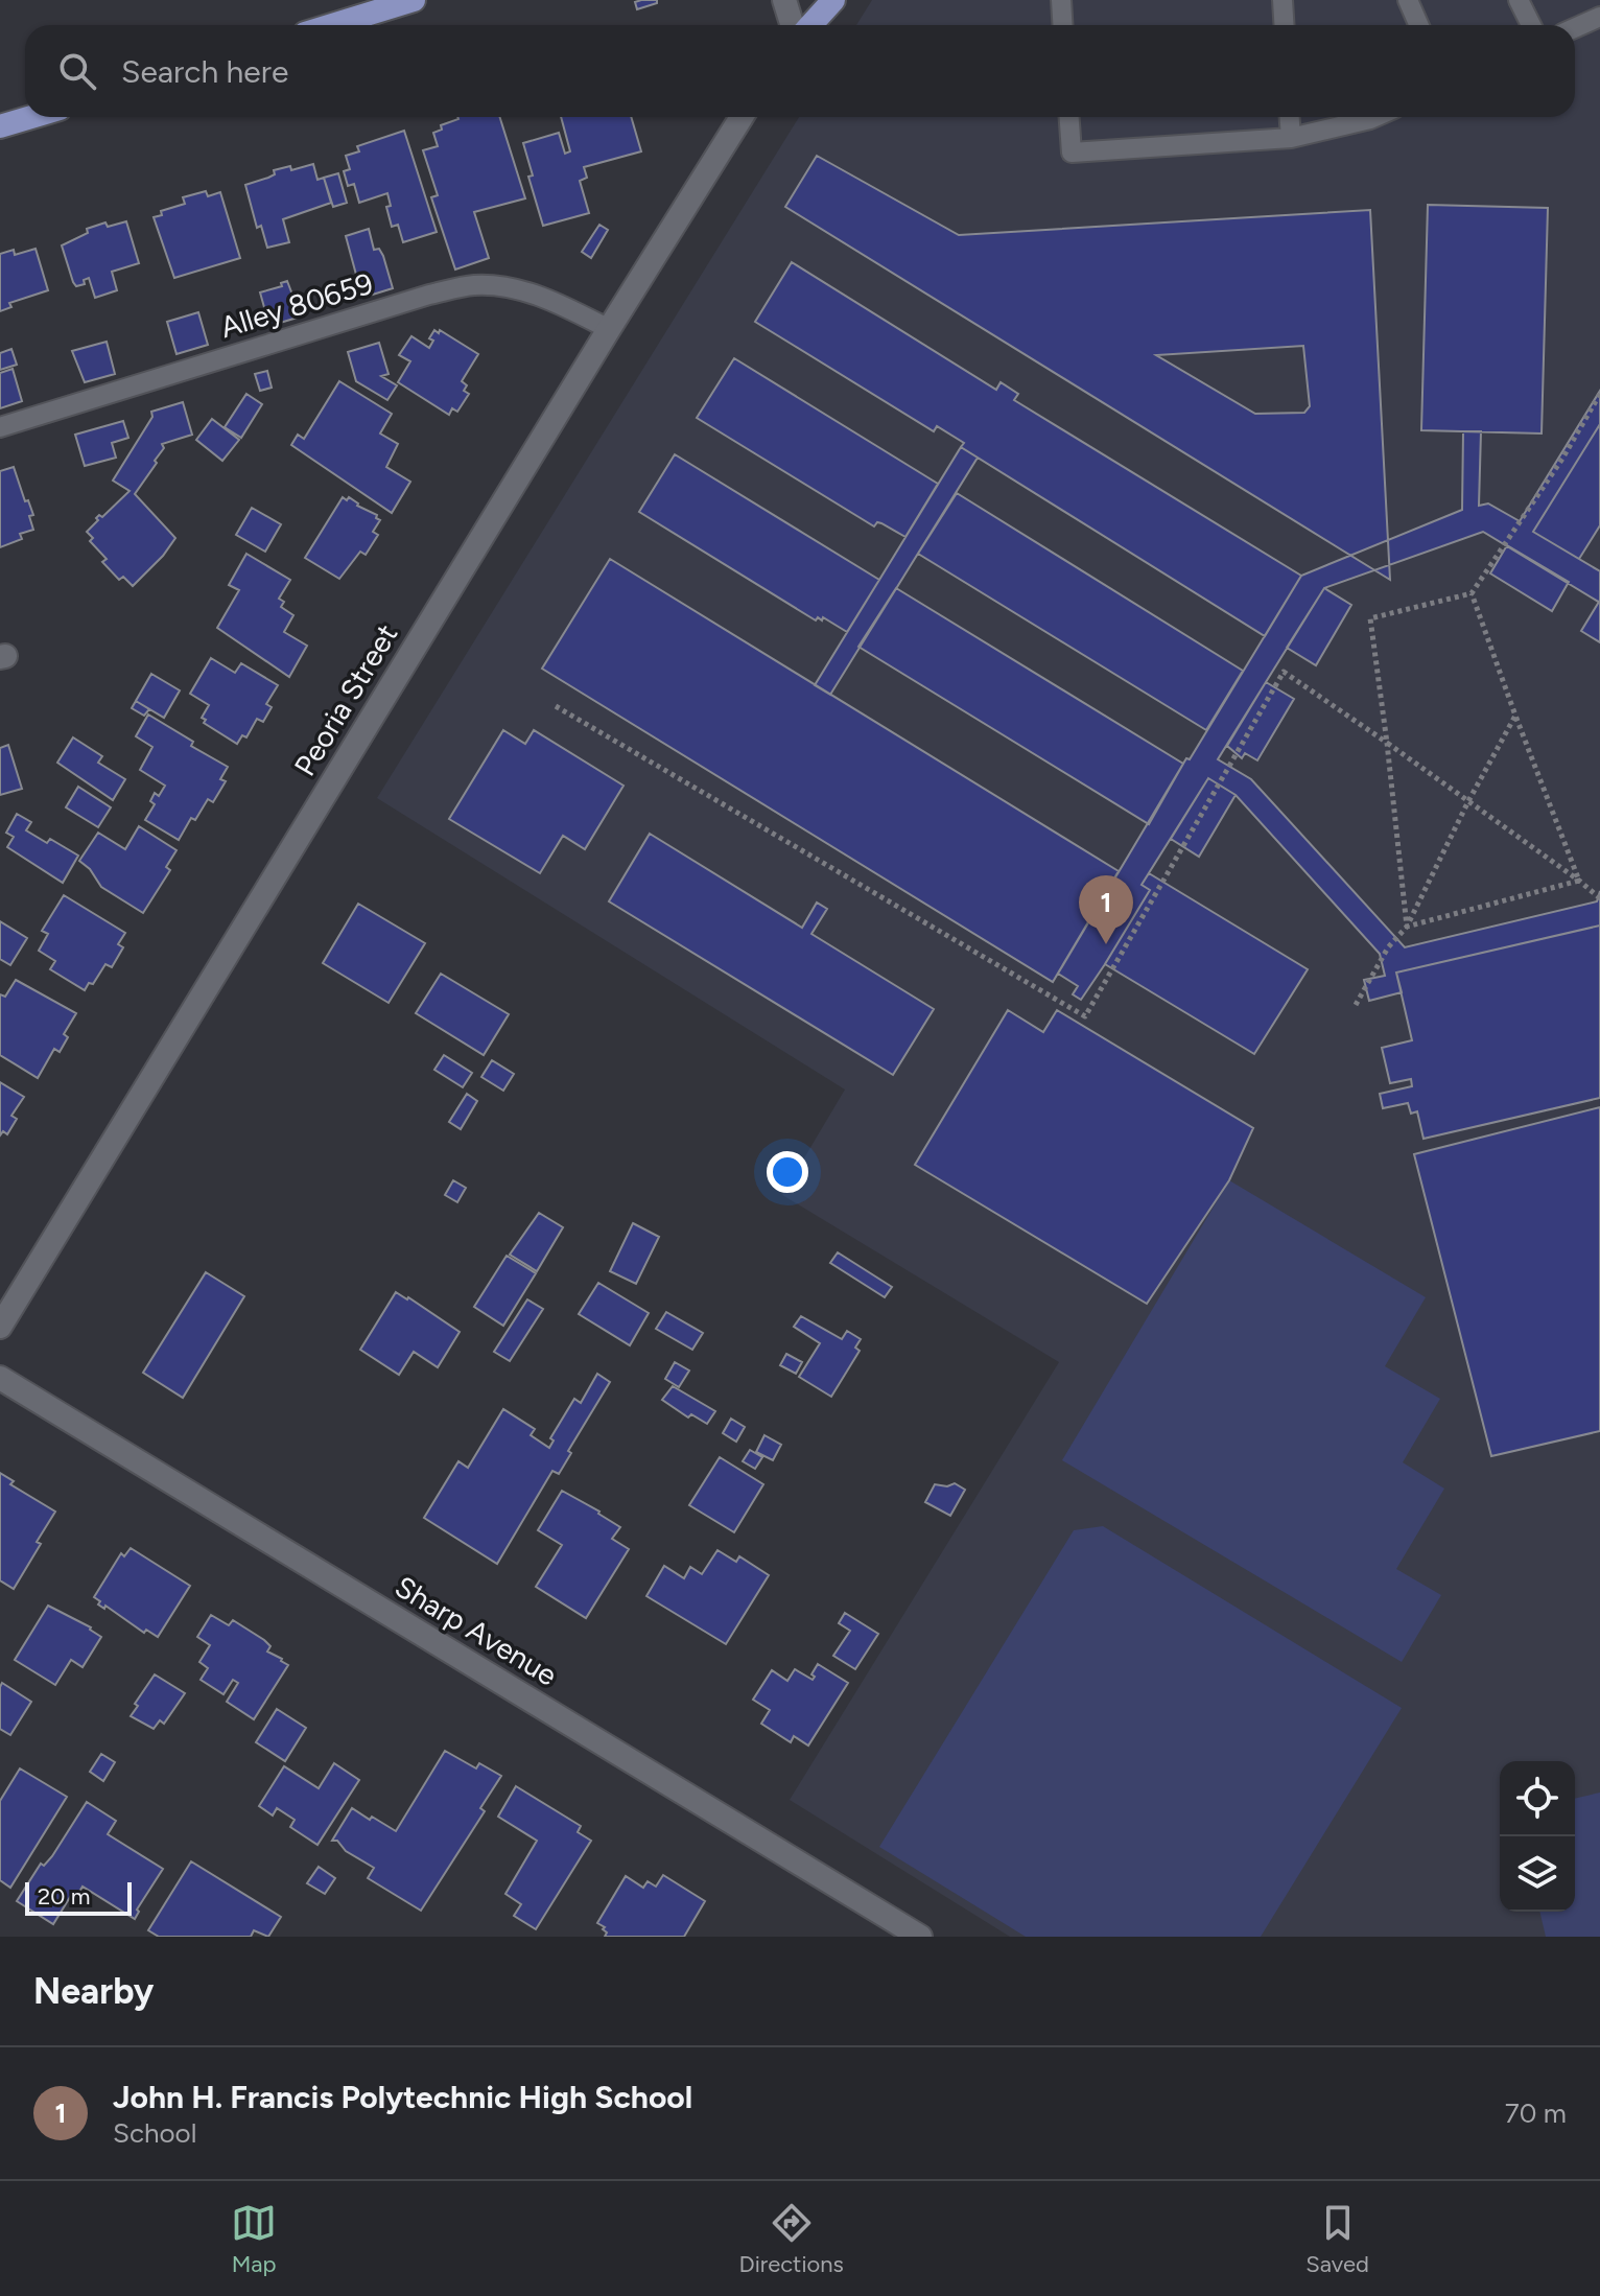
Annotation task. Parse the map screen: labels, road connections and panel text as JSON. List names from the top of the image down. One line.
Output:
{"streets":{"street":["Peoria Street","Sharp Avenue"],"lane":["Alley 80659"]},"crossings":[["Alley 80659","Peoria Street"]],"scale_bar":"20 m","page":{"search":"Search here","pins":"1","scale":"20 m","heading":"Nearby","list":[{"mark":"1","name":"John H. Francis Polytechnic High School","note":"School","value":"70 m"}],"nav":["Map","Directions","Saved"]}}
